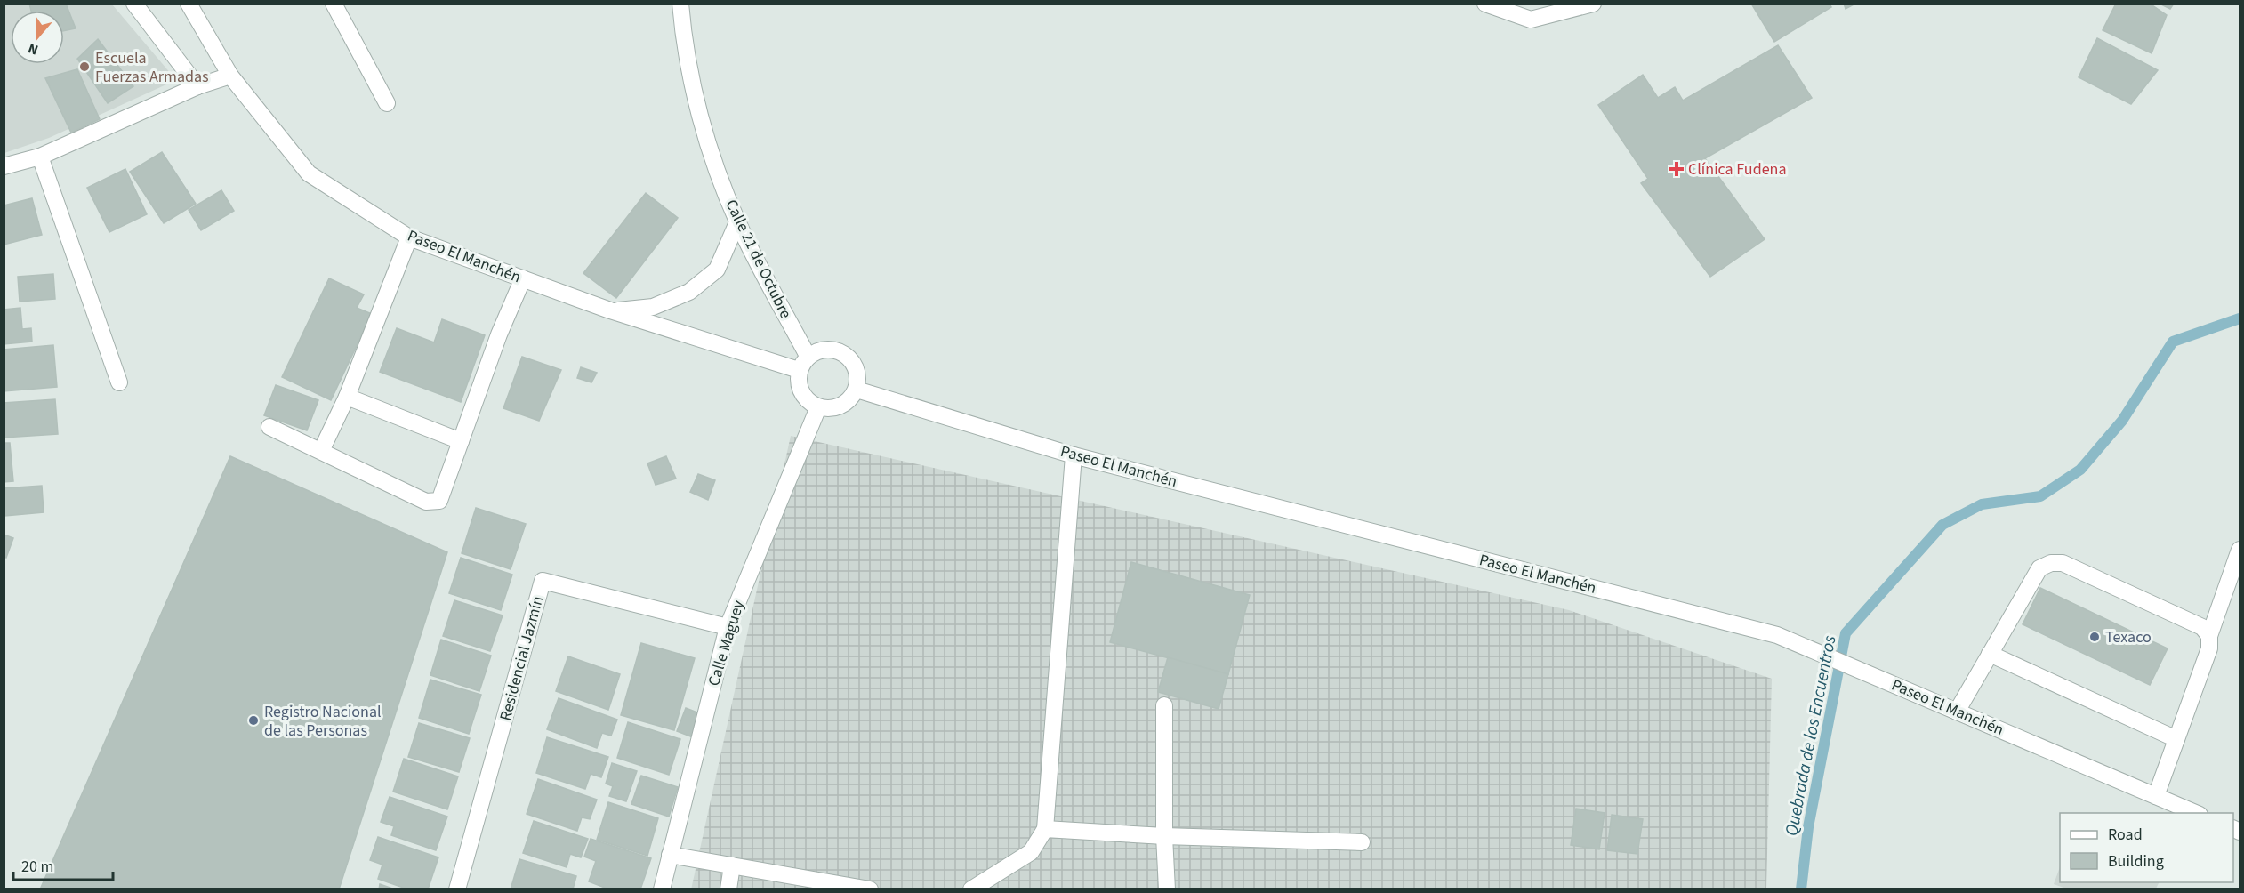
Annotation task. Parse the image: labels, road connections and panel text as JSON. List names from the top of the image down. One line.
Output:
{"streets":{"street":["Paseo El Manchén","Calle 21 de Octubre","Calle Maguey","Residencial Jazmín"]},"crossings":[["Paseo El Manchén","Calle 21 de Octubre"],["Paseo El Manchén","Calle Maguey"],["Calle 21 de Octubre","Calle Maguey"],["Calle Maguey","Residencial Jazmín"]],"water":["Quebrada de los Encuentros"],"places":{"other":["Escuela Fuerzas Armadas","Texaco","Registro Nacional de las Personas"],"health":["Clínica Fudena"]},"legend":["Road","Building"],"scale_bar":"20 m","north":"bottom"}
